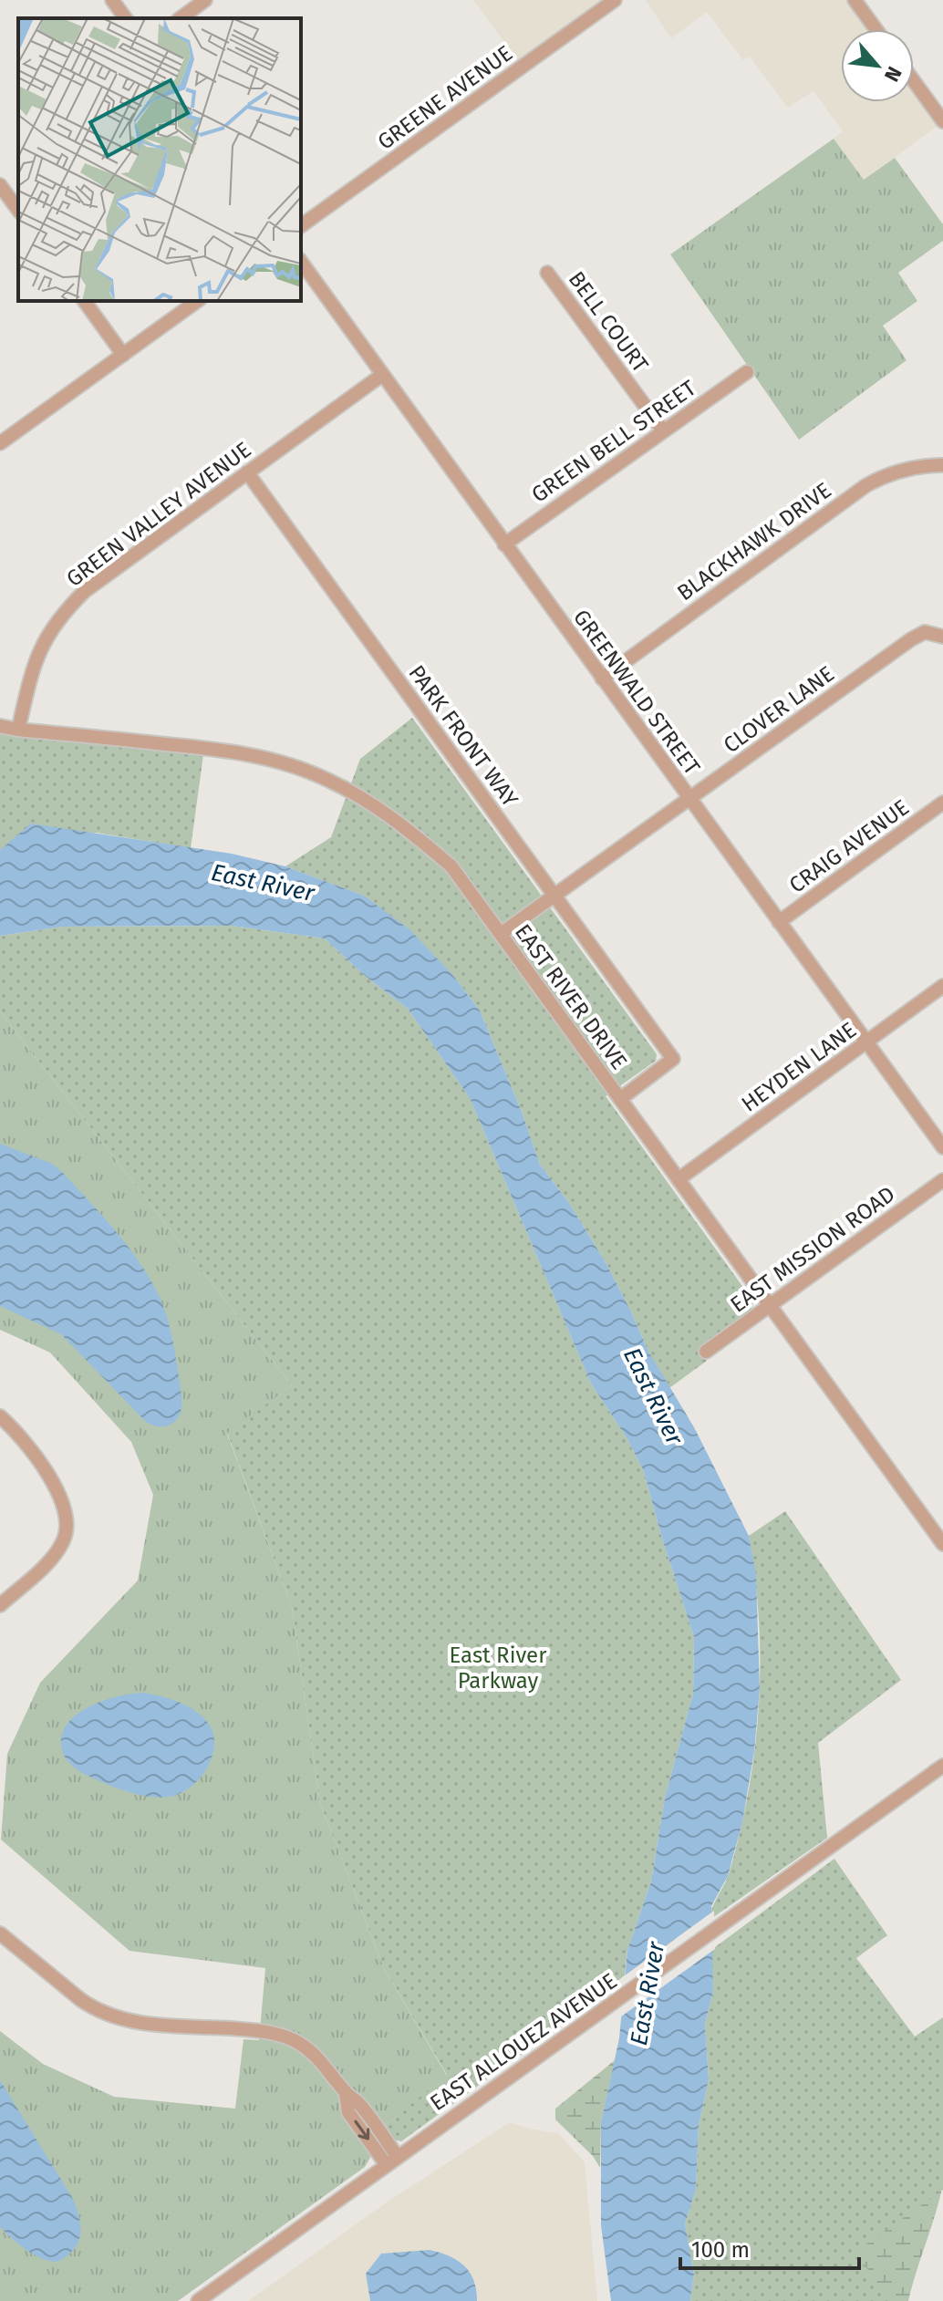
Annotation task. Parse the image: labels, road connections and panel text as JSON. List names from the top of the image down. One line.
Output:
{"streets":{"street":["GREENE AVENUE","BELL COURT","GREEN BELL STREET","GREEN VALLEY AVENUE","BLACKHAWK DRIVE","GREENWALD STREET","CLOVER LANE","PARK FRONT WAY","CRAIG AVENUE","EAST RIVER DRIVE","HEYDEN LANE","EAST MISSION ROAD","EAST ALLOUEZ AVENUE"]},"crossings":[["BELL COURT","GREEN BELL STREET"],["GREEN BELL STREET","GREENWALD STREET"],["GREEN VALLEY AVENUE","GREENWALD STREET"],["GREEN VALLEY AVENUE","PARK FRONT WAY"],["GREEN VALLEY AVENUE","EAST RIVER DRIVE"],["BLACKHAWK DRIVE","GREENWALD STREET"],["GREENWALD STREET","CLOVER LANE"],["GREENWALD STREET","CRAIG AVENUE"],["GREENWALD STREET","HEYDEN LANE"],["CLOVER LANE","PARK FRONT WAY"],["CLOVER LANE","EAST RIVER DRIVE"],["PARK FRONT WAY","EAST RIVER DRIVE"],["EAST RIVER DRIVE","HEYDEN LANE"],["EAST RIVER DRIVE","EAST MISSION ROAD"]],"water":["East River"],"parks":["East River Parkway"],"scale_bar":"100 m","north":"bottom right"}
